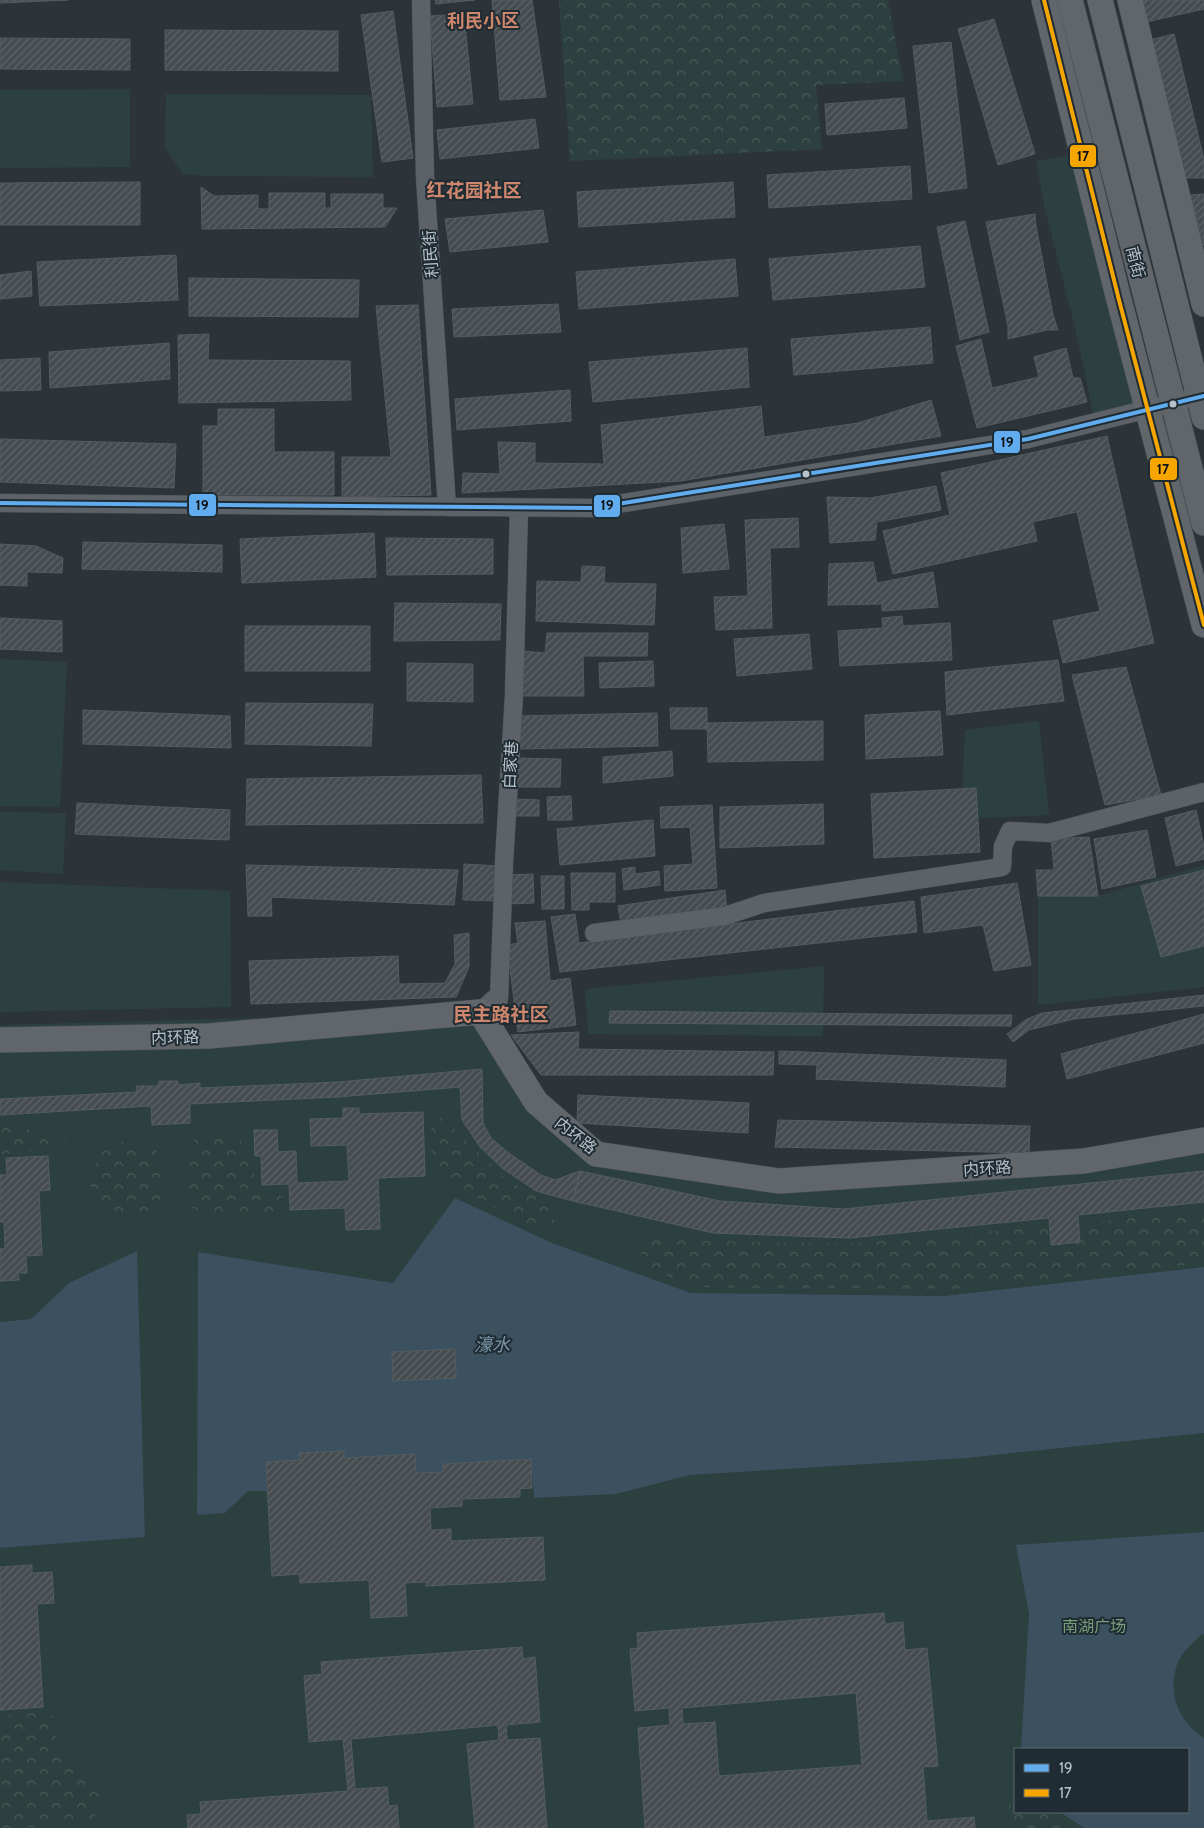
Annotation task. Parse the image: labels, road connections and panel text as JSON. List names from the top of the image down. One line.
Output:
{"streets":{"street":["利民街","南街","白家巷","内环路"]},"crossings":[["白家巷","内环路"]],"districts":["利民小区","红花园社区","民主路社区"],"water":["濠水"],"parks":["南湖广场"],"lines":["transit line 17","transit line 19"],"legend":["19","17"]}
